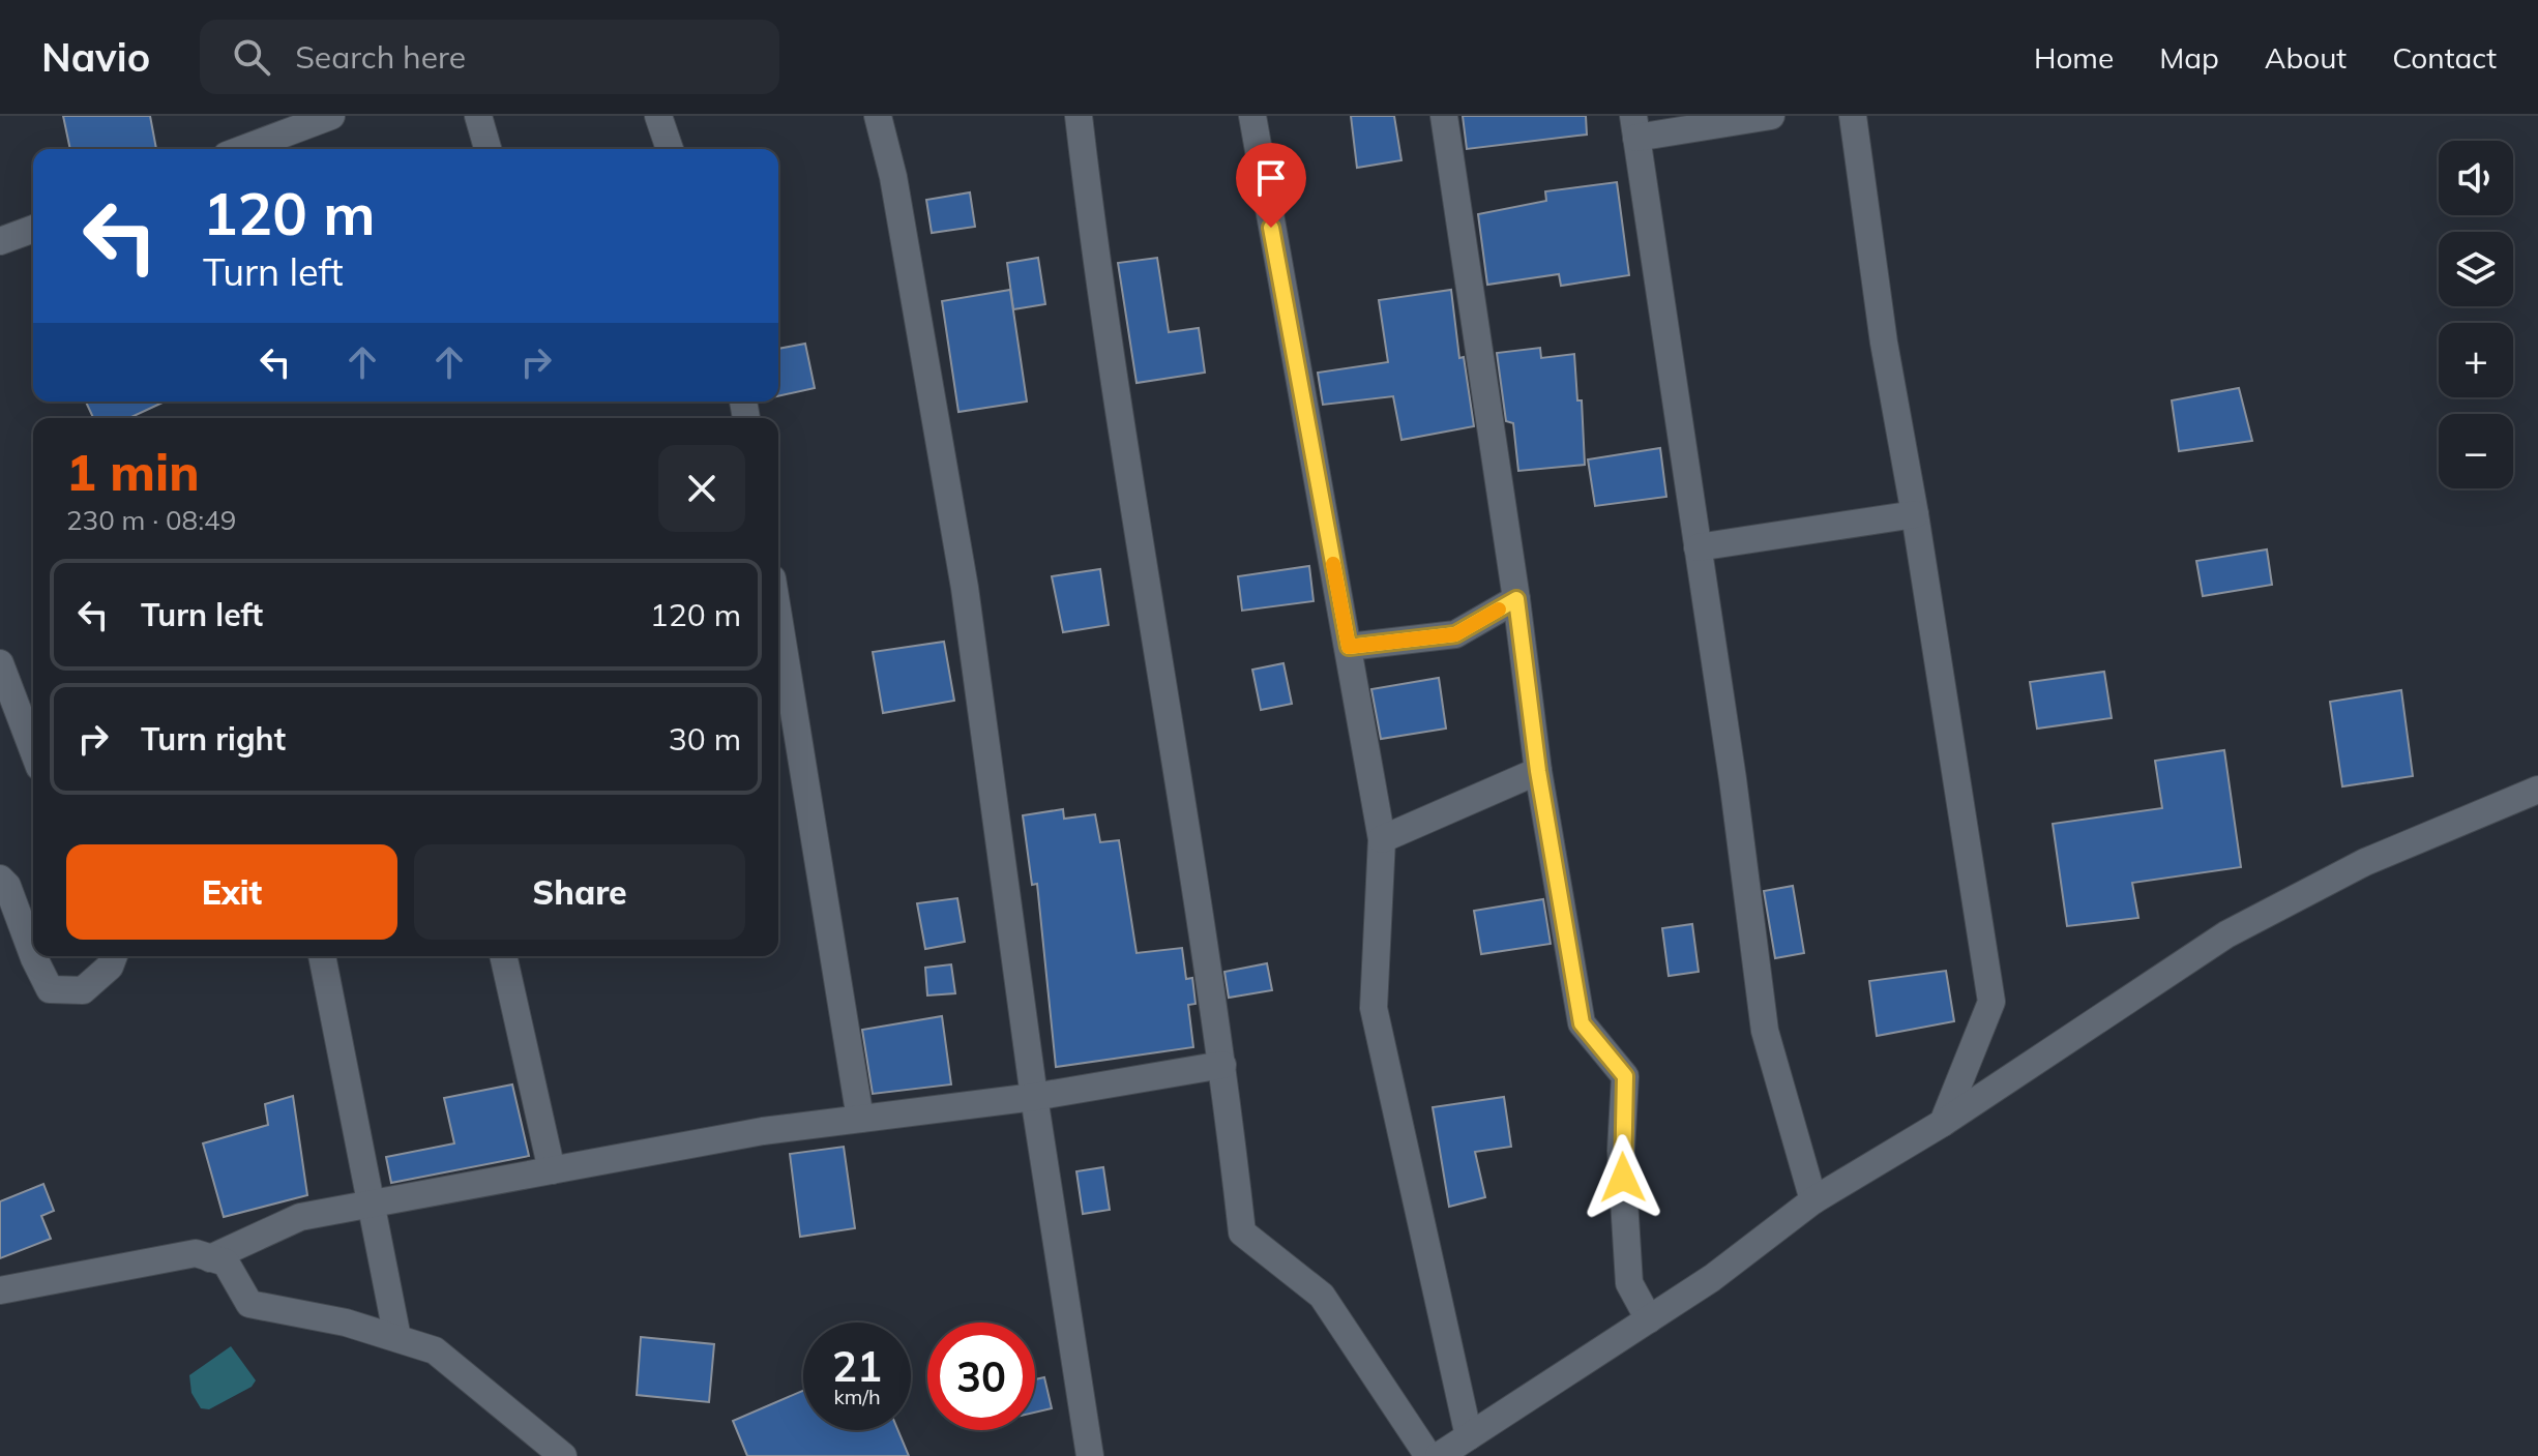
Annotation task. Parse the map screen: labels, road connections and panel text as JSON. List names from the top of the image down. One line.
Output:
{"page":{"header":"Navio","search":"Search here","nav":["Home","Map","About","Contact"],"map_buttons":["+","−"],"turn":["120 m","Turn left"],"heading":["1 min","230 m · 08:49"],"list":[{"name":"Turn left","value":"120 m"},{"name":"Turn right","value":"30 m"}],"buttons":["Exit","Share"],"speed":"21 km/h","limit":"30"}}
